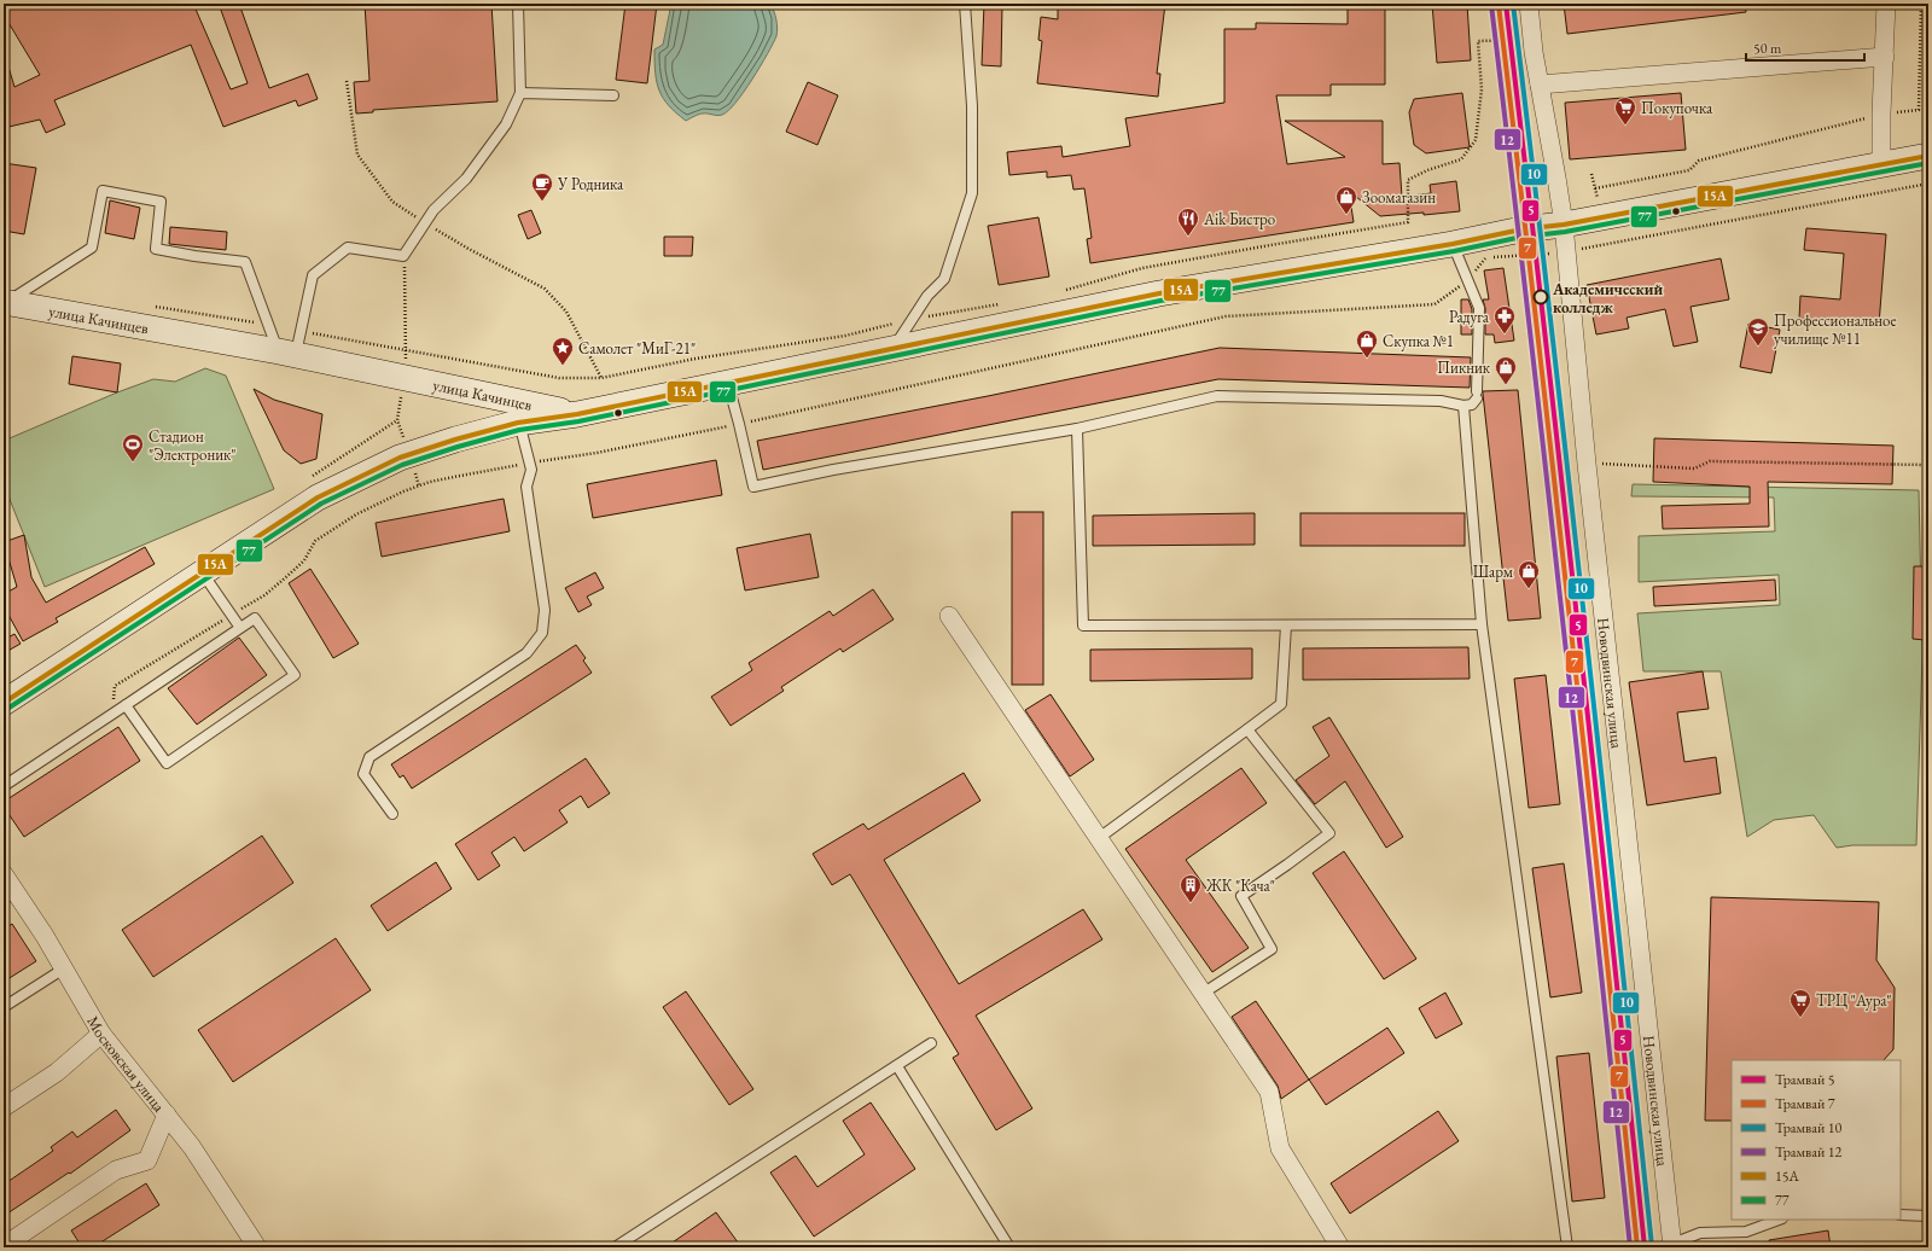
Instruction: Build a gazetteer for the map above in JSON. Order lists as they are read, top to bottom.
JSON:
{
  "streets": {
    "main road": ["улица Качинцев"],
    "street": ["Новодвинская улица", "Московская улица"]
  },
  "crossings": [
    ["улица Качинцев", "Новодвинская улица"]
  ],
  "places": {
    "supermarket": ["Покупочка", "ТРЦ \"Аура\""],
    "cafe": ["У Родника"],
    "shop": [
      "Зоомагазин",
      "Скупка №1",
      "Пикник",
      "Шарм"
    ],
    "restaurant": ["Aik Бистро"],
    "other": ["Академический колледж"],
    "pharmacy": ["Радуга"],
    "school or university": ["Профессиональное училище №11"],
    "place": ["Самолет \"МиГ-21\""],
    "sports": ["Стадион \"Электроник\""],
    "building": ["ЖК \"Кача\""]
  },
  "lines": [
    "tram line 5",
    "tram line 10",
    "tram line 7",
    "tram line 12",
    "transit line 15А",
    "transit line 77"
  ],
  "legend": [
    "Трамвай 5",
    "Трамвай 7",
    "Трамвай 10",
    "Трамвай 12",
    "15А",
    "77"
  ],
  "scale_bar": "50 m"
}
